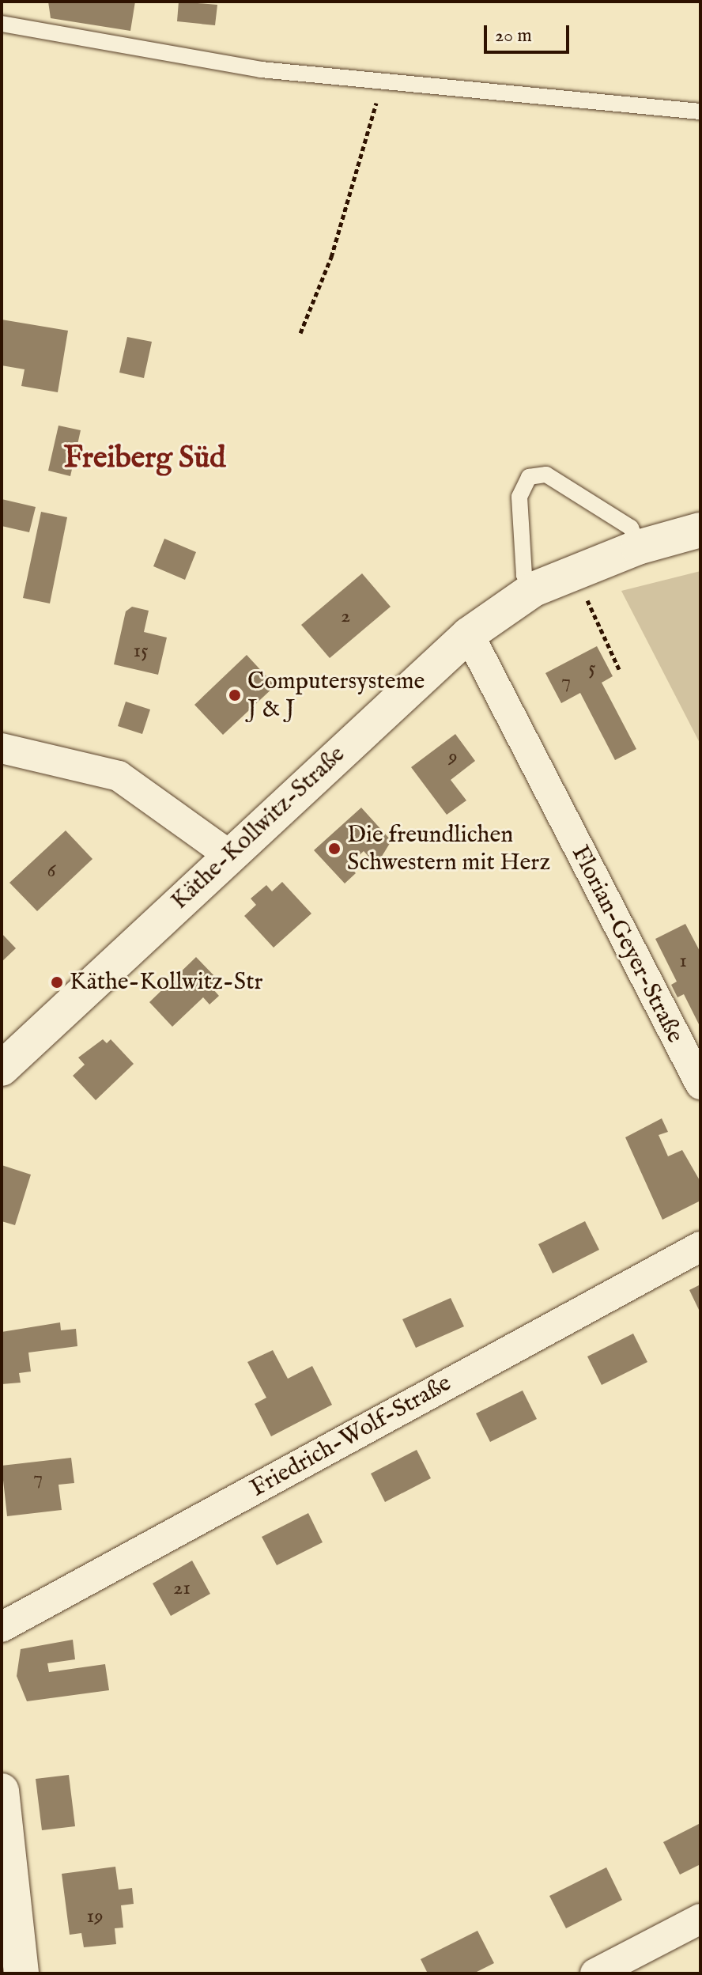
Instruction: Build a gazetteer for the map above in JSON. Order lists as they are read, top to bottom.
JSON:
{
  "streets": {
    "street": ["Käthe-Kollwitz-Straße", "Florian-Geyer-Straße", "Friedrich-Wolf-Straße"]
  },
  "crossings": [
    ["Käthe-Kollwitz-Straße", "Florian-Geyer-Straße"]
  ],
  "districts": ["Freiberg Süd"],
  "places": ["Computersysteme J & J", "Die freundlichen Schwestern mit Herz", "Käthe-Kollwitz-Str"],
  "house_numbers": [
    "2",
    "15",
    "5",
    "7",
    "9",
    "6",
    "1",
    "7",
    "21",
    "19"
  ],
  "scale_bar": "20 m"
}
